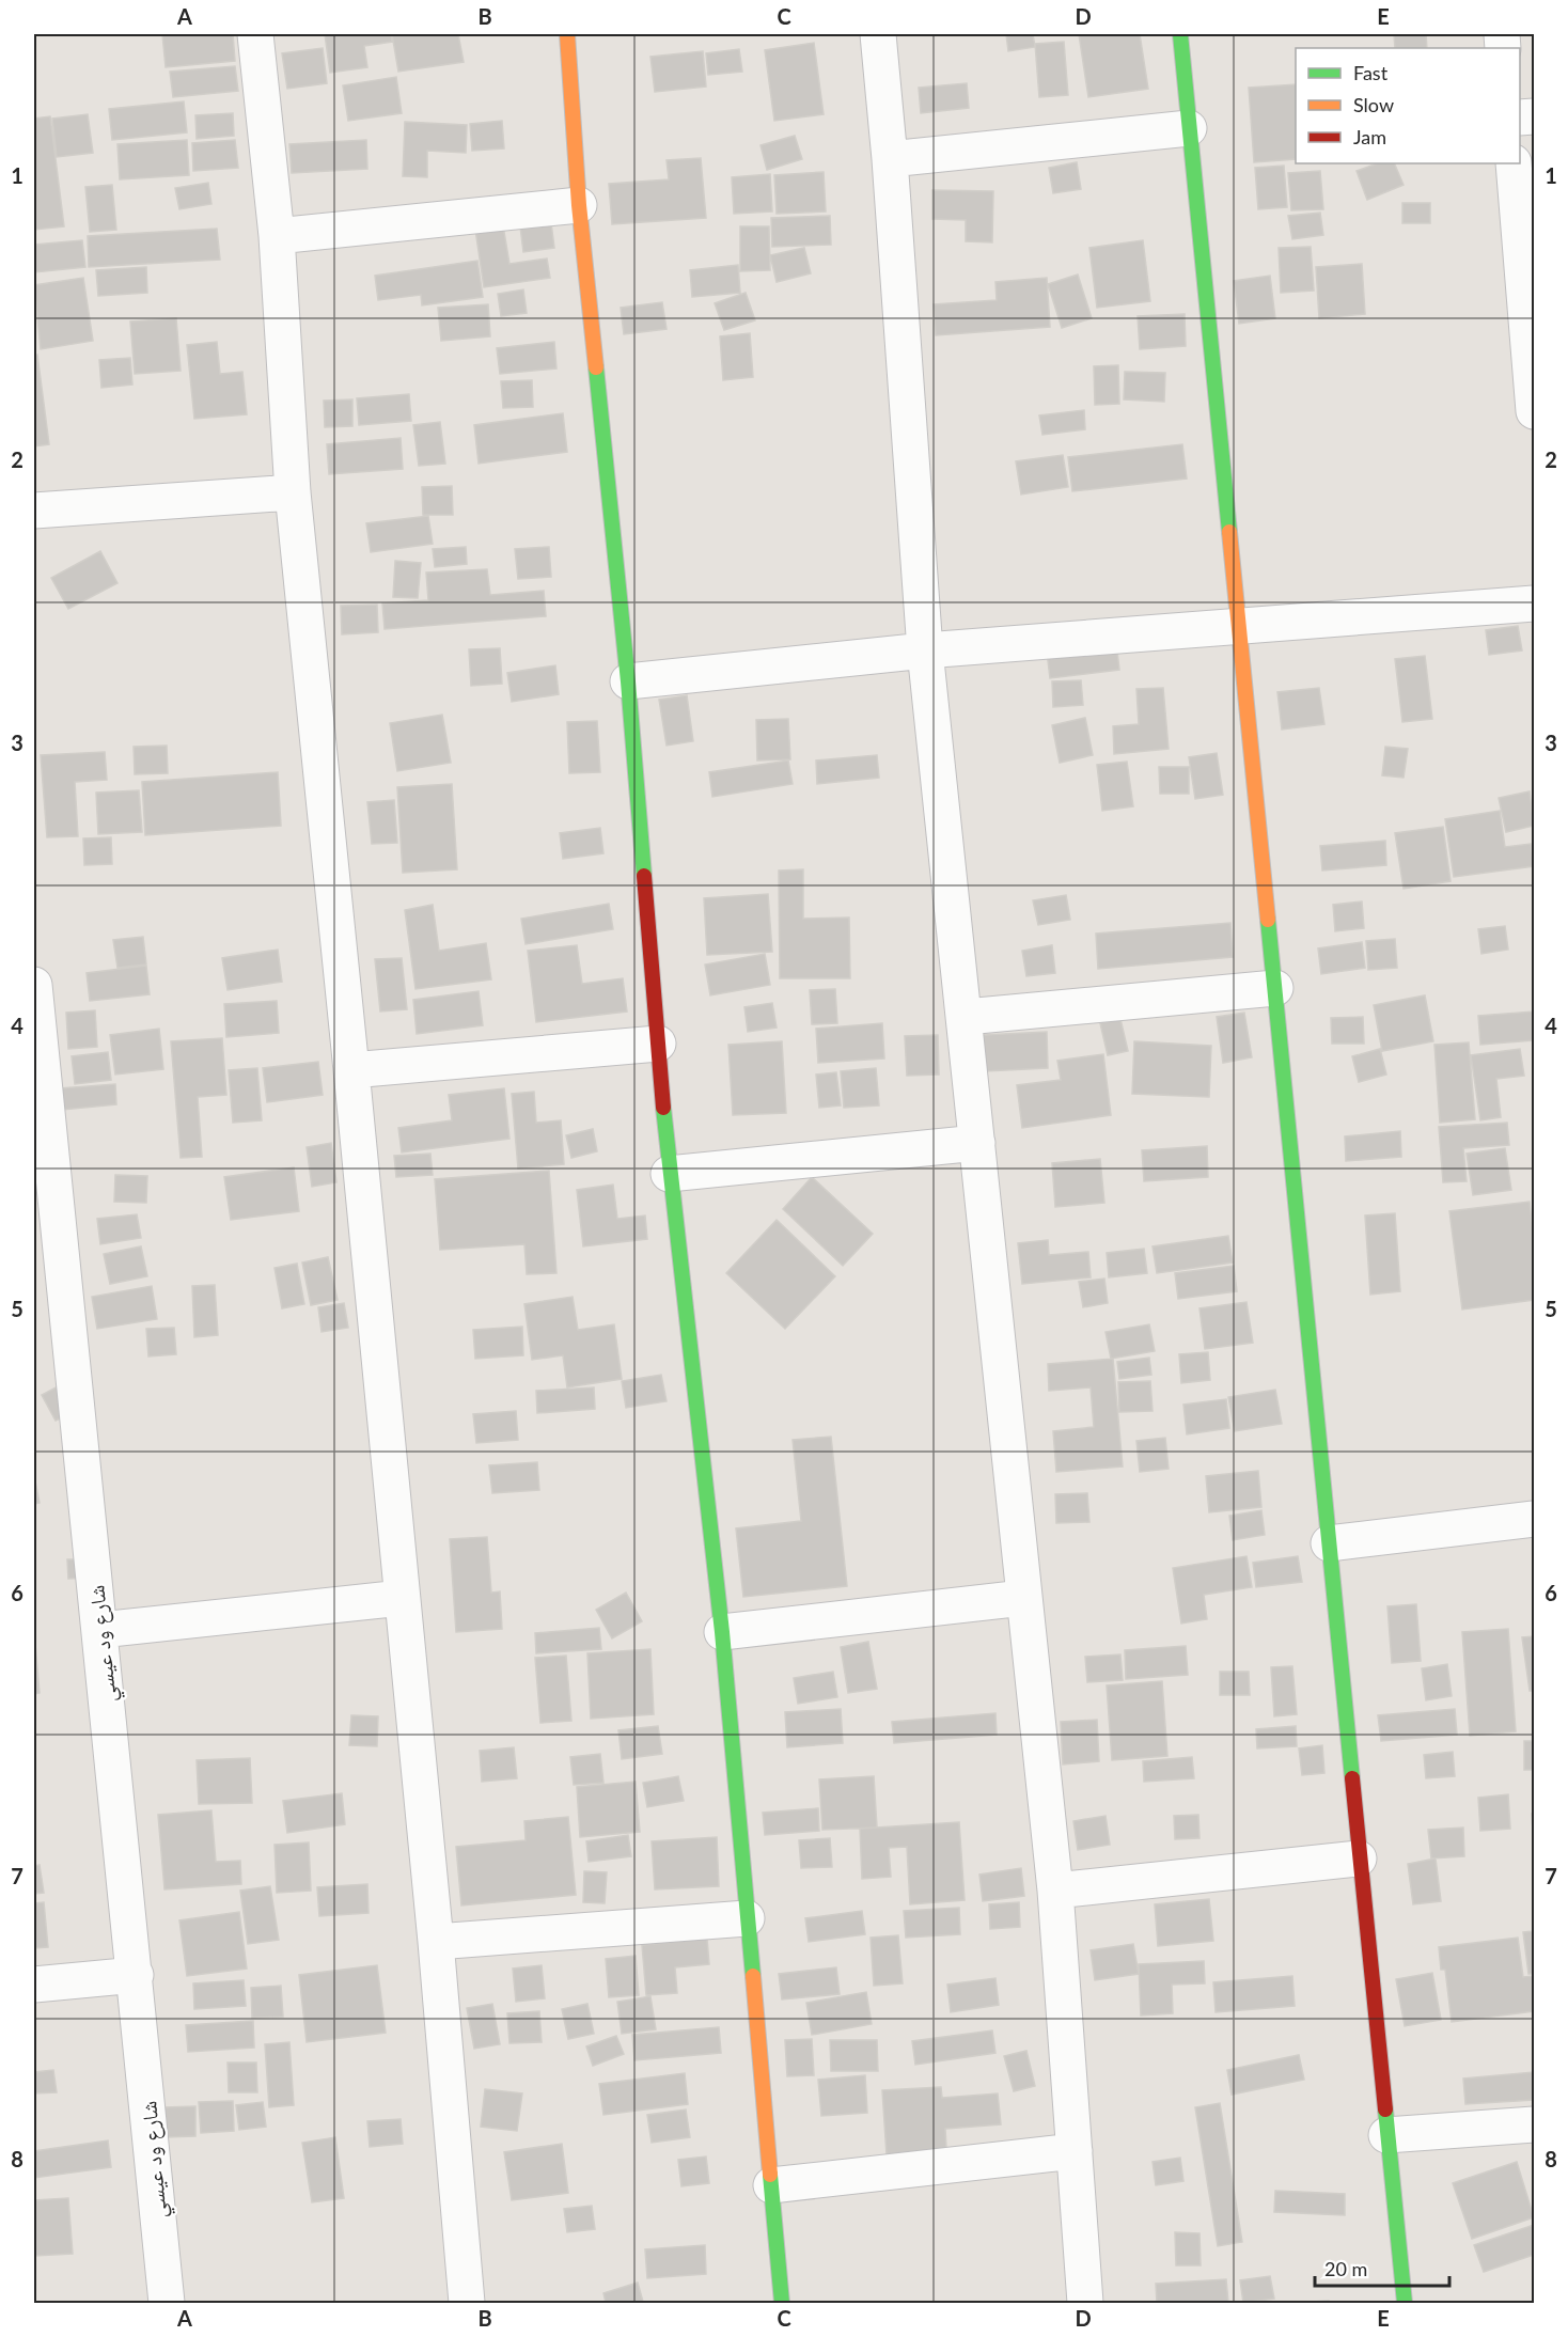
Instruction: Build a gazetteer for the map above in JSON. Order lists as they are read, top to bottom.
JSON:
{
  "streets": {
    "street": ["شارع ود عيسي"]
  },
  "legend": ["Fast", "Slow", "Jam"],
  "scale_bar": "20 m",
  "grid": {
    "columns": [
      "A",
      "B",
      "C",
      "D",
      "E"
    ],
    "rows": [
      "1",
      "2",
      "3",
      "4",
      "5",
      "6",
      "7",
      "8"
    ]
  }
}
